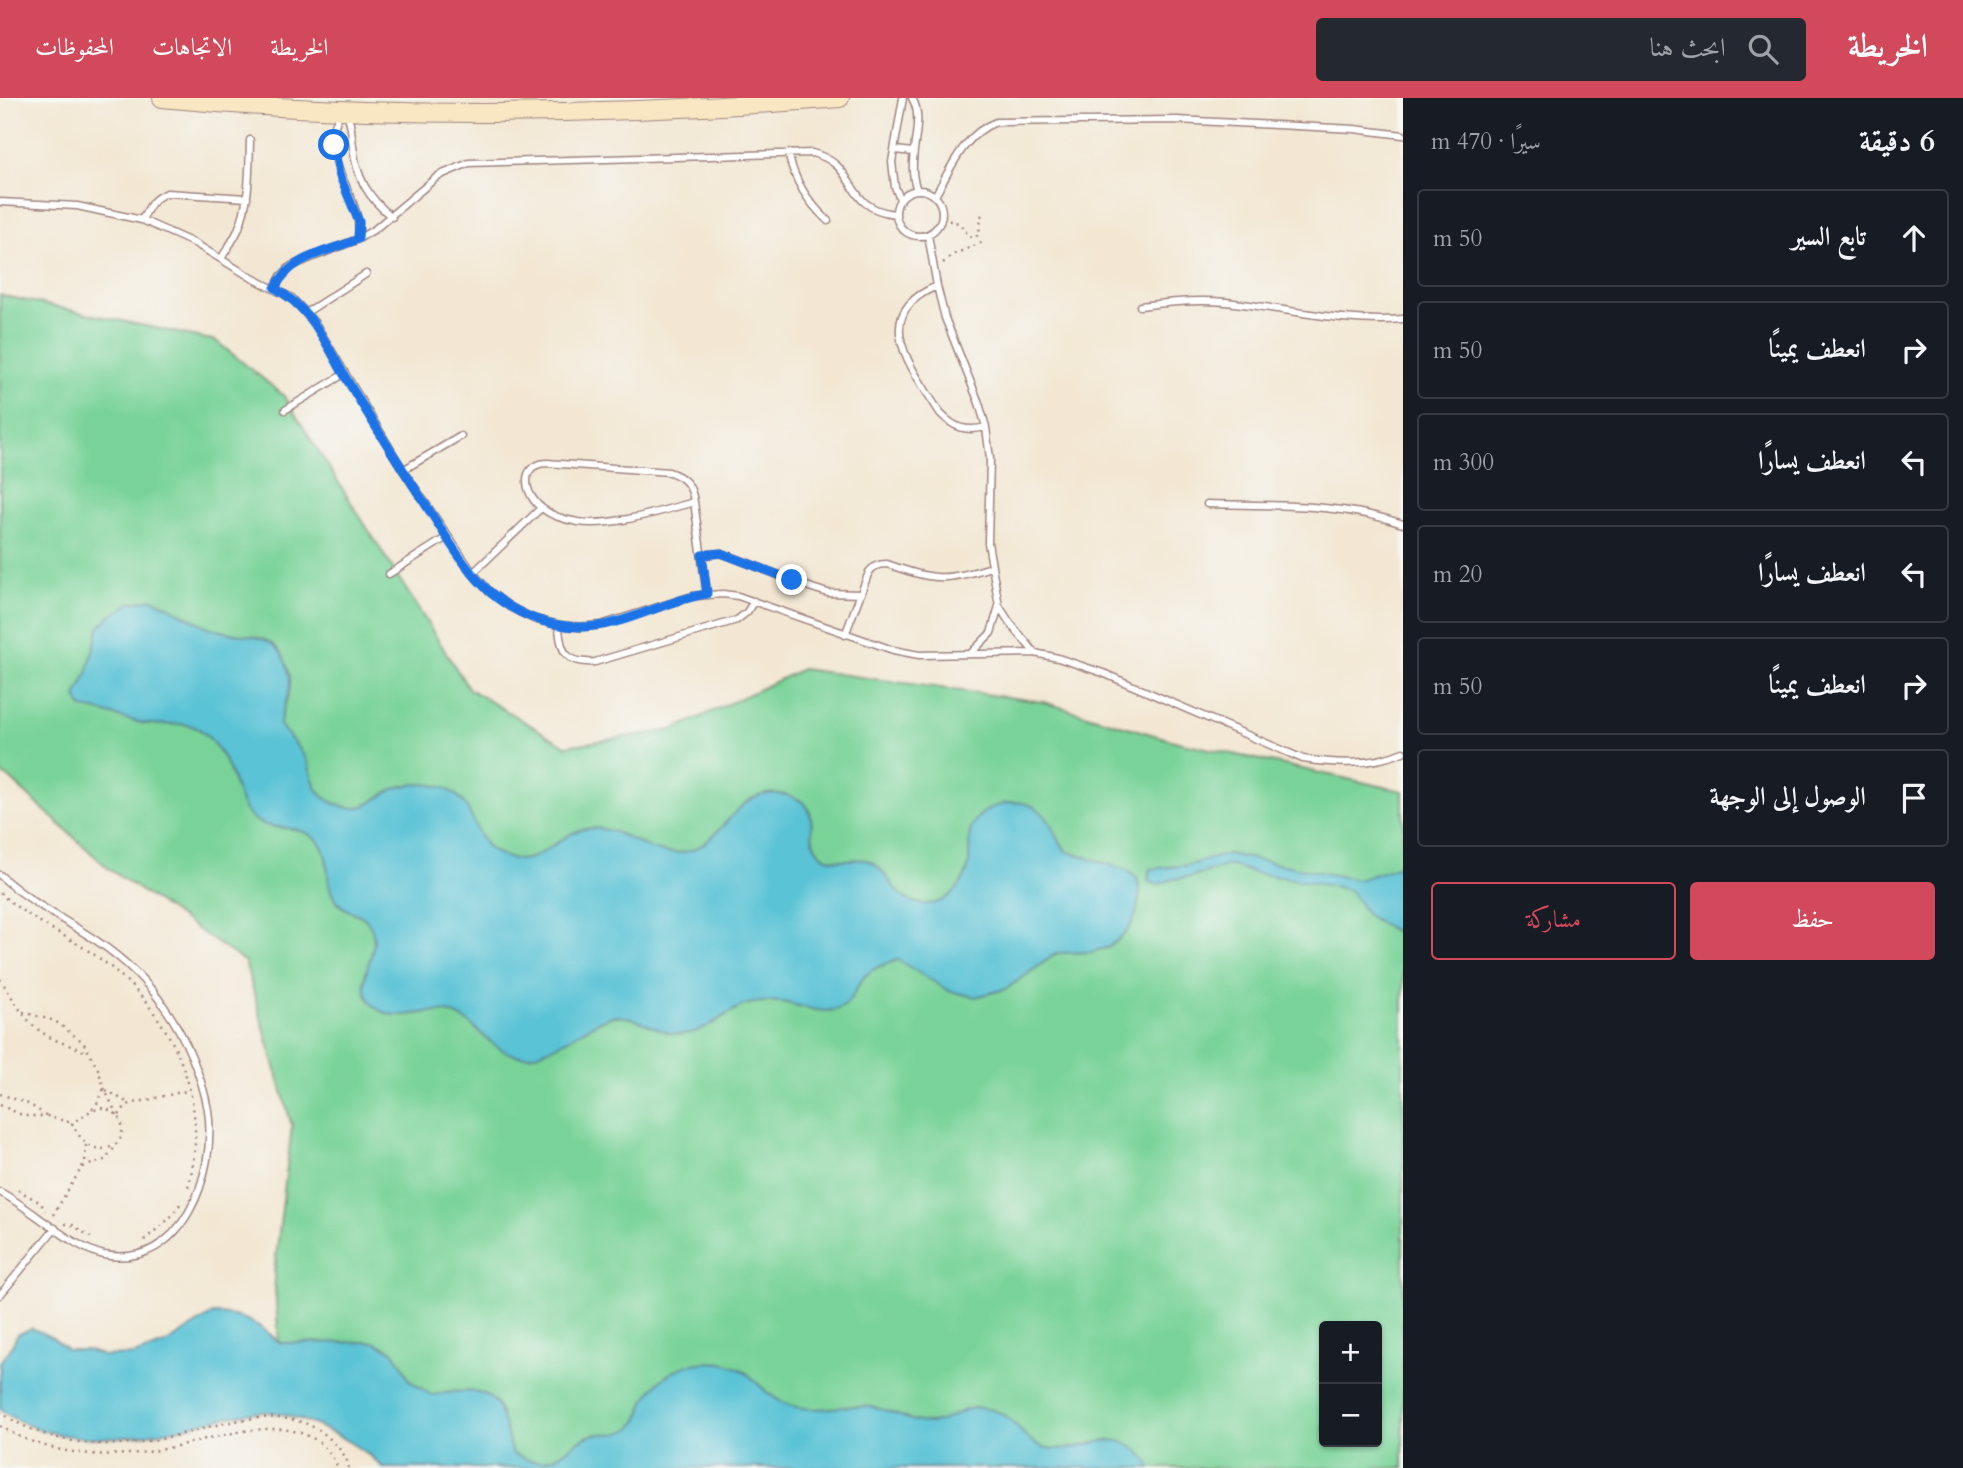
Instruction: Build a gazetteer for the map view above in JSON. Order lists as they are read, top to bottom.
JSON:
{
  "page": {
    "header": "الخريطة",
    "search": "ابحث هنا",
    "nav": ["الخريطة", "الاتجاهات", "المحفوظات"],
    "heading": ["6 دقيقة", "سيرًا · 470 m"],
    "list": [
      ["تابع السير", "50 m"],
      ["انعطف يمينًا", "50 m"],
      ["انعطف يسارًا", "300 m"],
      ["انعطف يسارًا", "20 m"],
      ["انعطف يمينًا", "50 m"],
      "الوصول إلى الوجهة"
    ],
    "buttons": ["حفظ", "مشاركة"],
    "map_buttons": ["+", "−"]
  }
}
